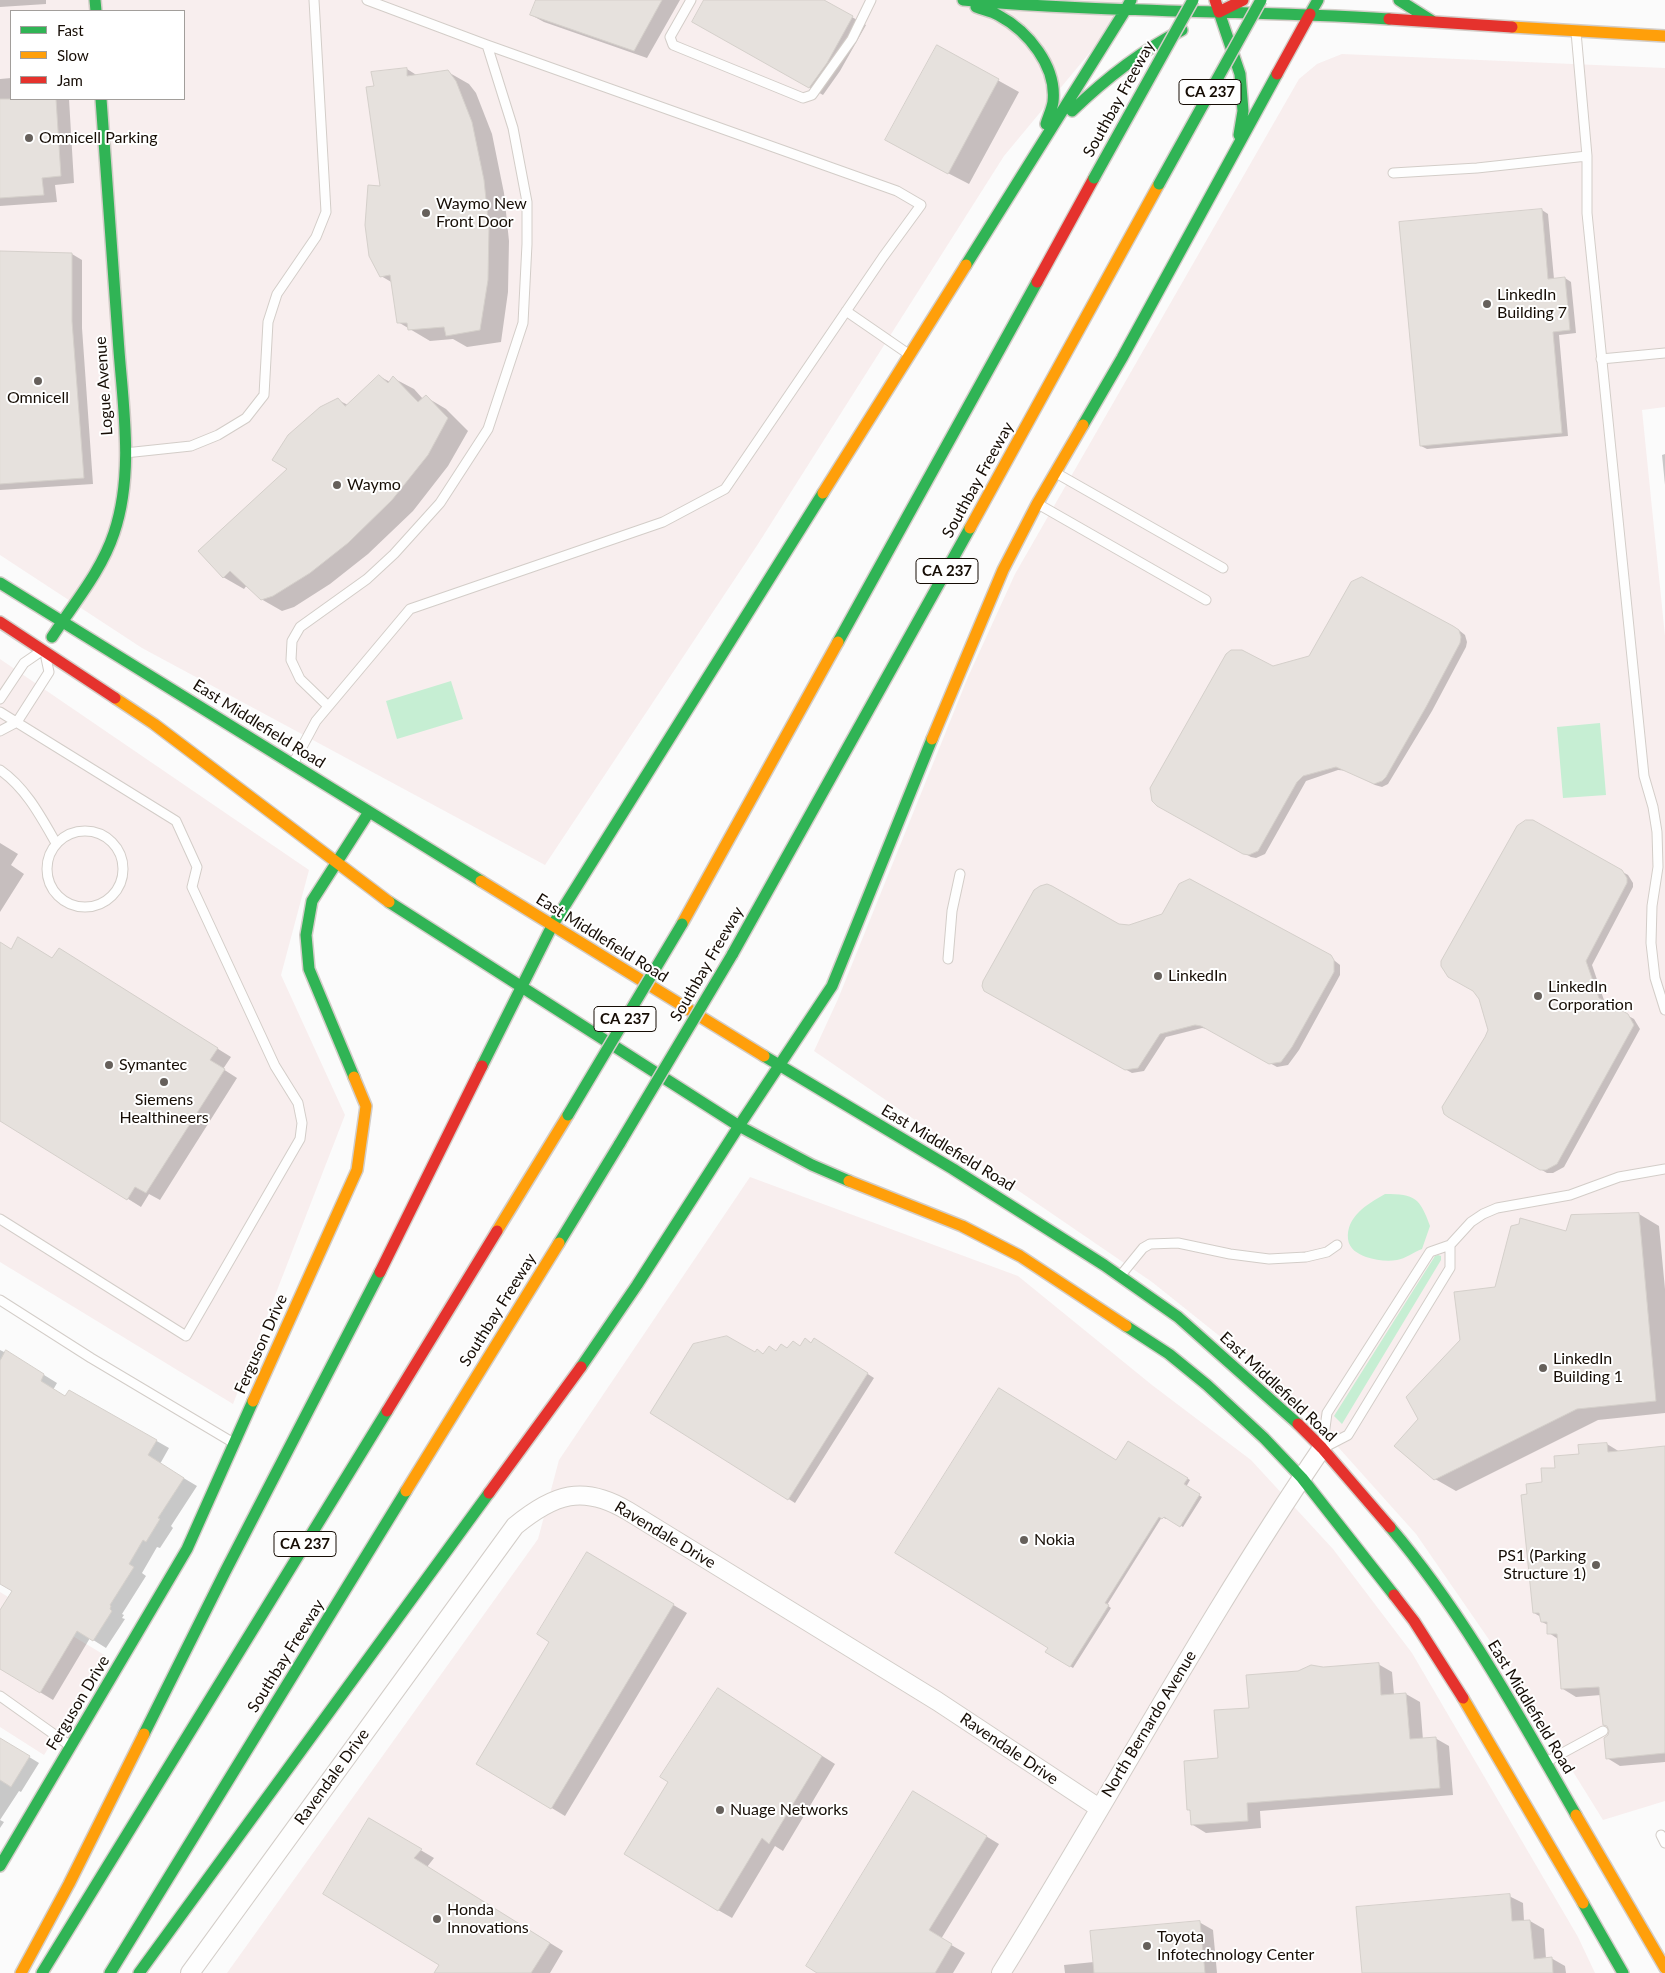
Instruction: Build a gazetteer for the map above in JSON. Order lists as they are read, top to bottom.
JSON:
{
  "streets": {
    "main road": [
      "CA 237",
      "Southbay Freeway",
      "Logue Avenue",
      "East Middlefield Road",
      "Ferguson Drive"
    ],
    "street": ["Ravendale Drive", "North Bernardo Avenue"]
  },
  "crossings": [
    ["Logue Avenue", "East Middlefield Road"],
    ["East Middlefield Road", "Ferguson Drive"],
    ["East Middlefield Road", "North Bernardo Avenue"],
    ["Ravendale Drive", "North Bernardo Avenue"]
  ],
  "places": [
    "Omnicell Parking",
    "Waymo New Front Door",
    "LinkedIn Building 7",
    "Omnicell",
    "Waymo",
    "LinkedIn",
    "LinkedIn Corporation",
    "Symantec",
    "Siemens Healthineers",
    "LinkedIn Building 1",
    "Nokia",
    "PS1 (Parking Structure 1)",
    "Nuage Networks",
    "Honda Innovations",
    "Toyota Infotechnology Center"
  ],
  "legend": ["Fast", "Slow", "Jam"]
}
